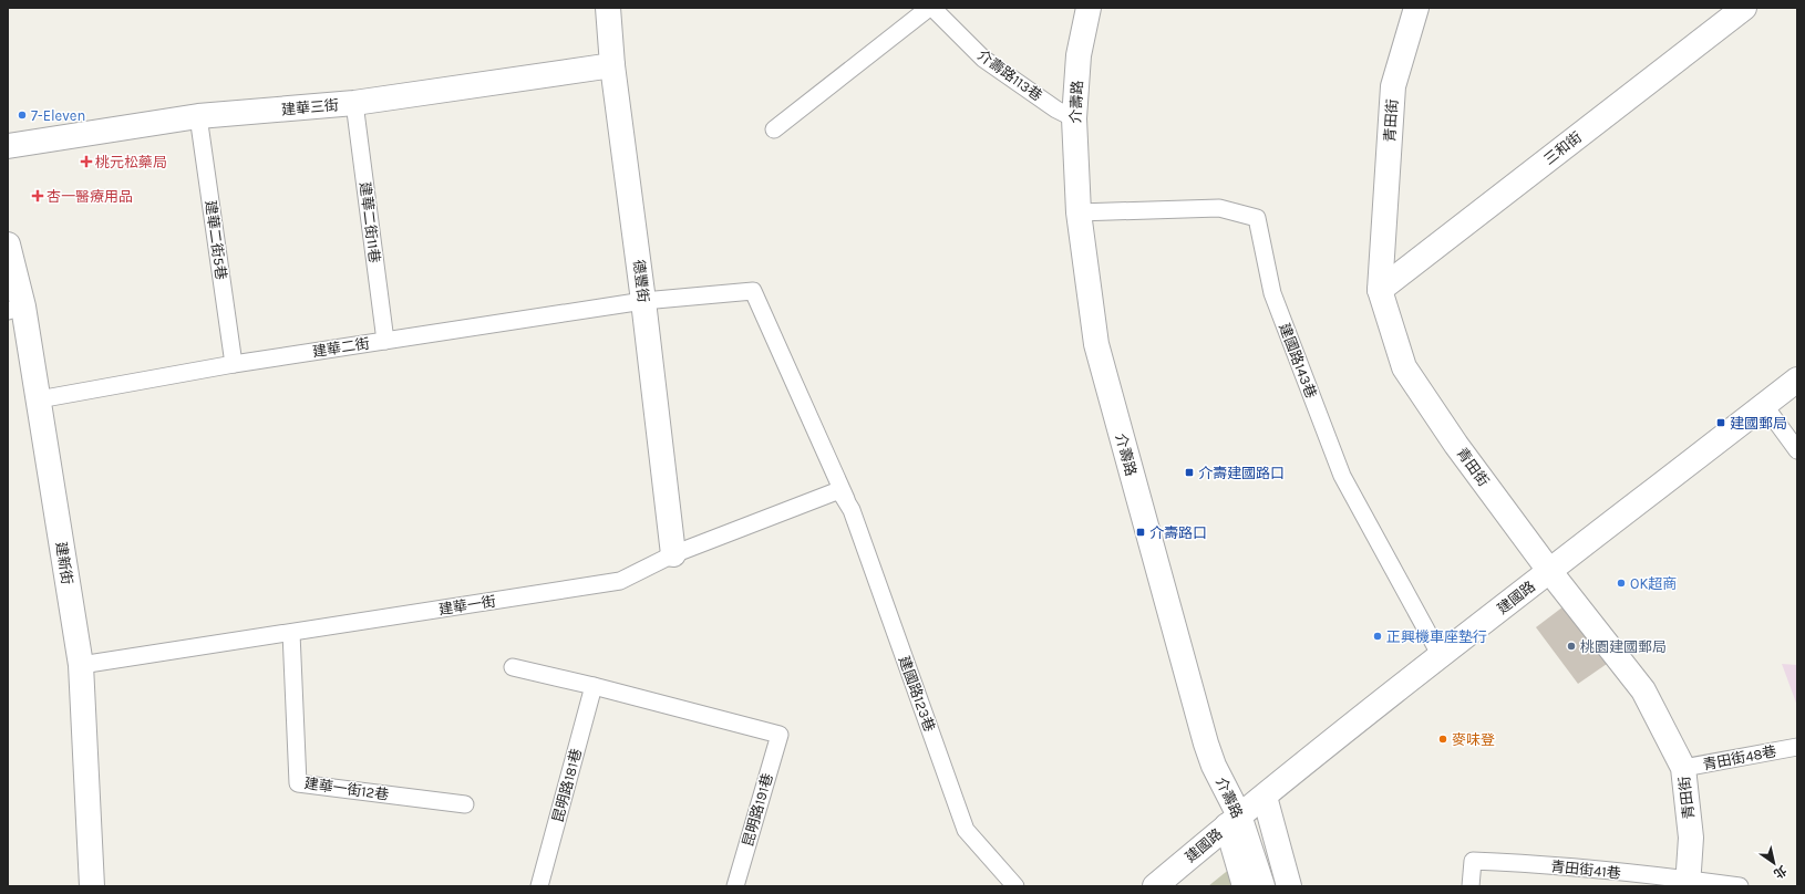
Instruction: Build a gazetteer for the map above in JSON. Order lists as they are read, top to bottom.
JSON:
{
  "streets": {
    "street": [
      "介壽路",
      "建華三街",
      "青田街",
      "三和街",
      "德豐街",
      "建新街",
      "建國路"
    ],
    "lane": [
      "介壽路113巷",
      "建華二街11巷",
      "建華二街5巷",
      "建華二街",
      "建國路143巷",
      "建華一街",
      "建國路123巷",
      "青田街48巷",
      "昆明路181巷",
      "建華一街12巷",
      "昆明路191巷",
      "青田街41巷"
    ]
  },
  "crossings": [
    ["介壽路113巷", "介壽路"],
    ["介壽路", "建國路143巷"],
    ["介壽路", "建國路"],
    ["建華三街", "建華二街11巷"],
    ["建華三街", "建華二街5巷"],
    ["建華三街", "德豐街"],
    ["青田街", "三和街"],
    ["青田街", "建國路"],
    ["青田街", "青田街48巷"],
    ["青田街", "青田街41巷"],
    ["建華二街11巷", "建華二街"],
    ["建華二街5巷", "建華二街"],
    ["德豐街", "建華二街"],
    ["德豐街", "建華一街"],
    ["建華二街", "建新街"],
    ["建華二街", "建國路123巷"],
    ["建國路143巷", "建國路"],
    ["建新街", "建華一街"],
    ["建華一街", "建國路123巷"],
    ["建華一街", "建華一街12巷"],
    ["昆明路181巷", "昆明路191巷"]
  ],
  "places": {
    "other": [
      "7-Eleven",
      "OK超商",
      "正興機車座墊行",
      "桃園建國郵局",
      "麥味登"
    ],
    "health": ["桃元松藥局", "杏一醫療用品"],
    "transit": ["建國郵局", "介壽建國路口", "介壽路口"]
  },
  "north": "bottom right"
}
